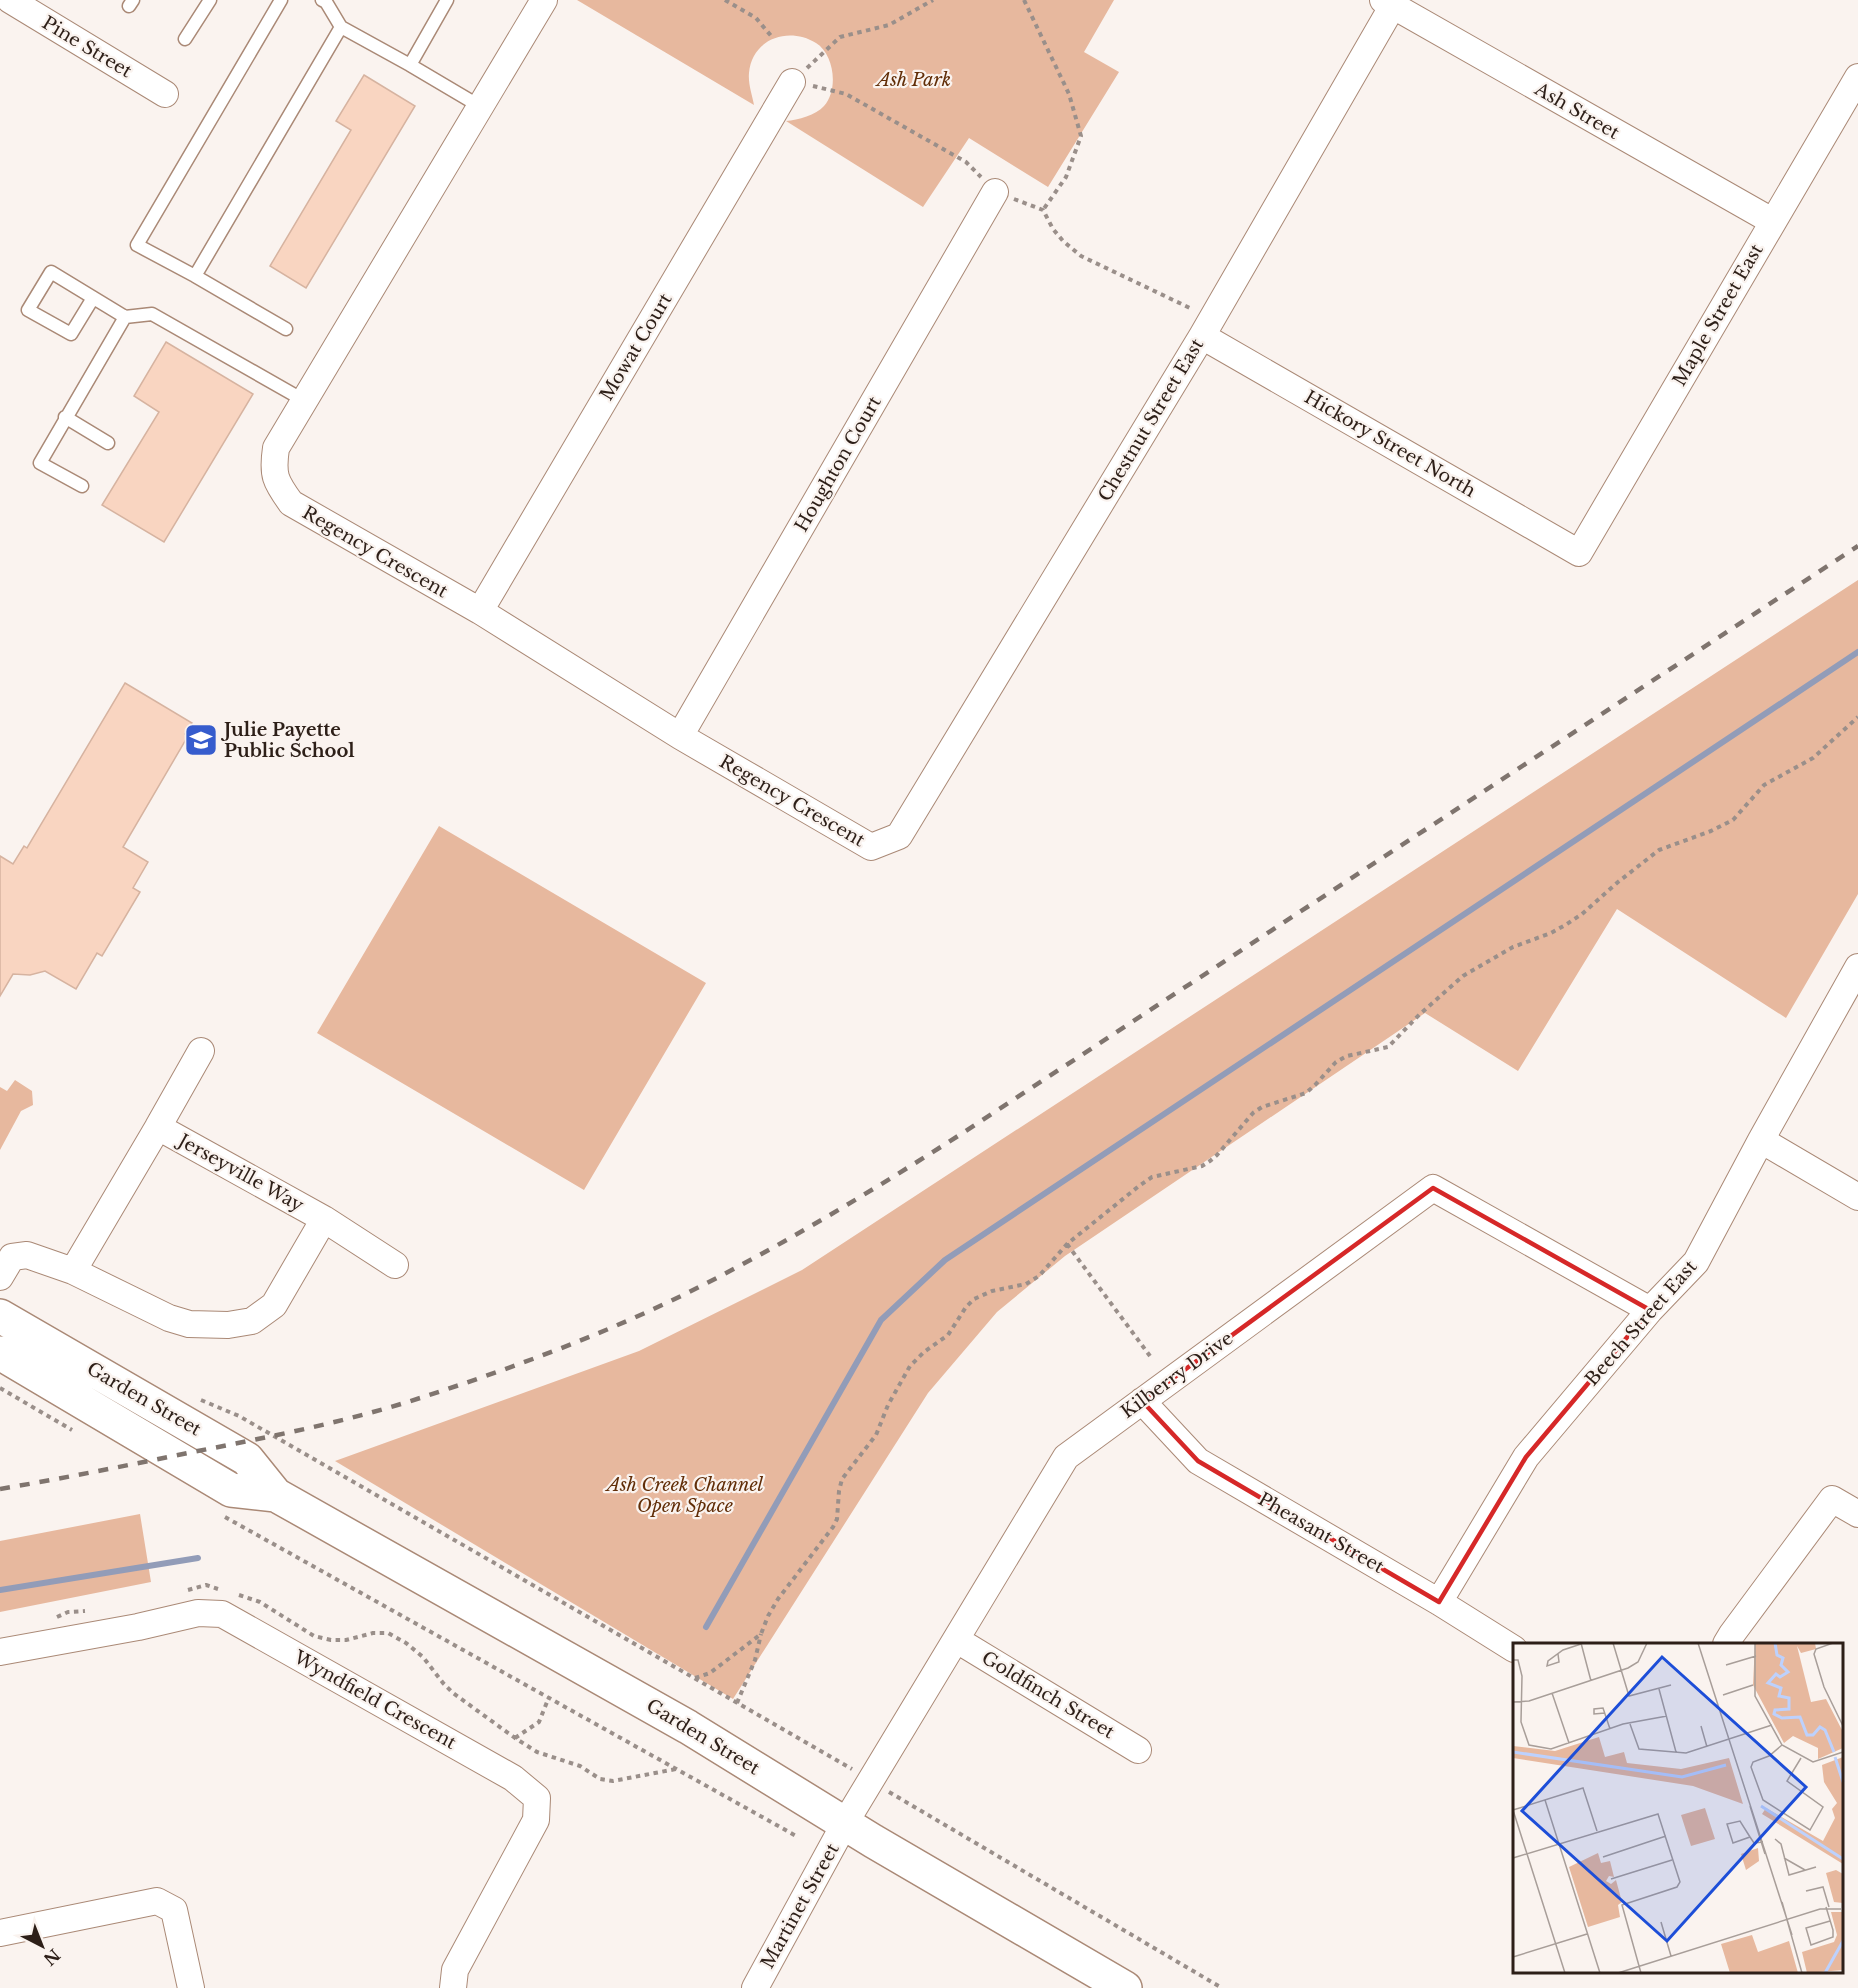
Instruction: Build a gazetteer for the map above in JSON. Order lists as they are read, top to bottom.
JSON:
{
  "streets": {
    "street": [
      "Pine Street",
      "Ash Street",
      "Maple Street East",
      "Mowat Court",
      "Chestnut Street East",
      "Hickory Street North",
      "Houghton Court",
      "Regency Crescent",
      "Jerseyville Way",
      "Beech Street East",
      "Kilberry Drive",
      "Garden Street",
      "Pheasant Street",
      "Goldfinch Street",
      "Wyndfield Crescent",
      "Martinet Street"
    ]
  },
  "crossings": [
    ["Ash Street", "Maple Street East"],
    ["Ash Street", "Chestnut Street East"],
    ["Maple Street East", "Hickory Street North"],
    ["Mowat Court", "Regency Crescent"],
    ["Chestnut Street East", "Hickory Street North"],
    ["Chestnut Street East", "Regency Crescent"],
    ["Houghton Court", "Regency Crescent"],
    ["Beech Street East", "Kilberry Drive"],
    ["Beech Street East", "Pheasant Street"],
    ["Kilberry Drive", "Garden Street"],
    ["Kilberry Drive", "Pheasant Street"],
    ["Kilberry Drive", "Goldfinch Street"],
    ["Kilberry Drive", "Martinet Street"],
    ["Garden Street", "Martinet Street"]
  ],
  "parks": ["Ash Park", "Ash Creek Channel Open Space"],
  "places": {
    "school or university": ["Julie Payette Public School"]
  },
  "north": "bottom right"
}
